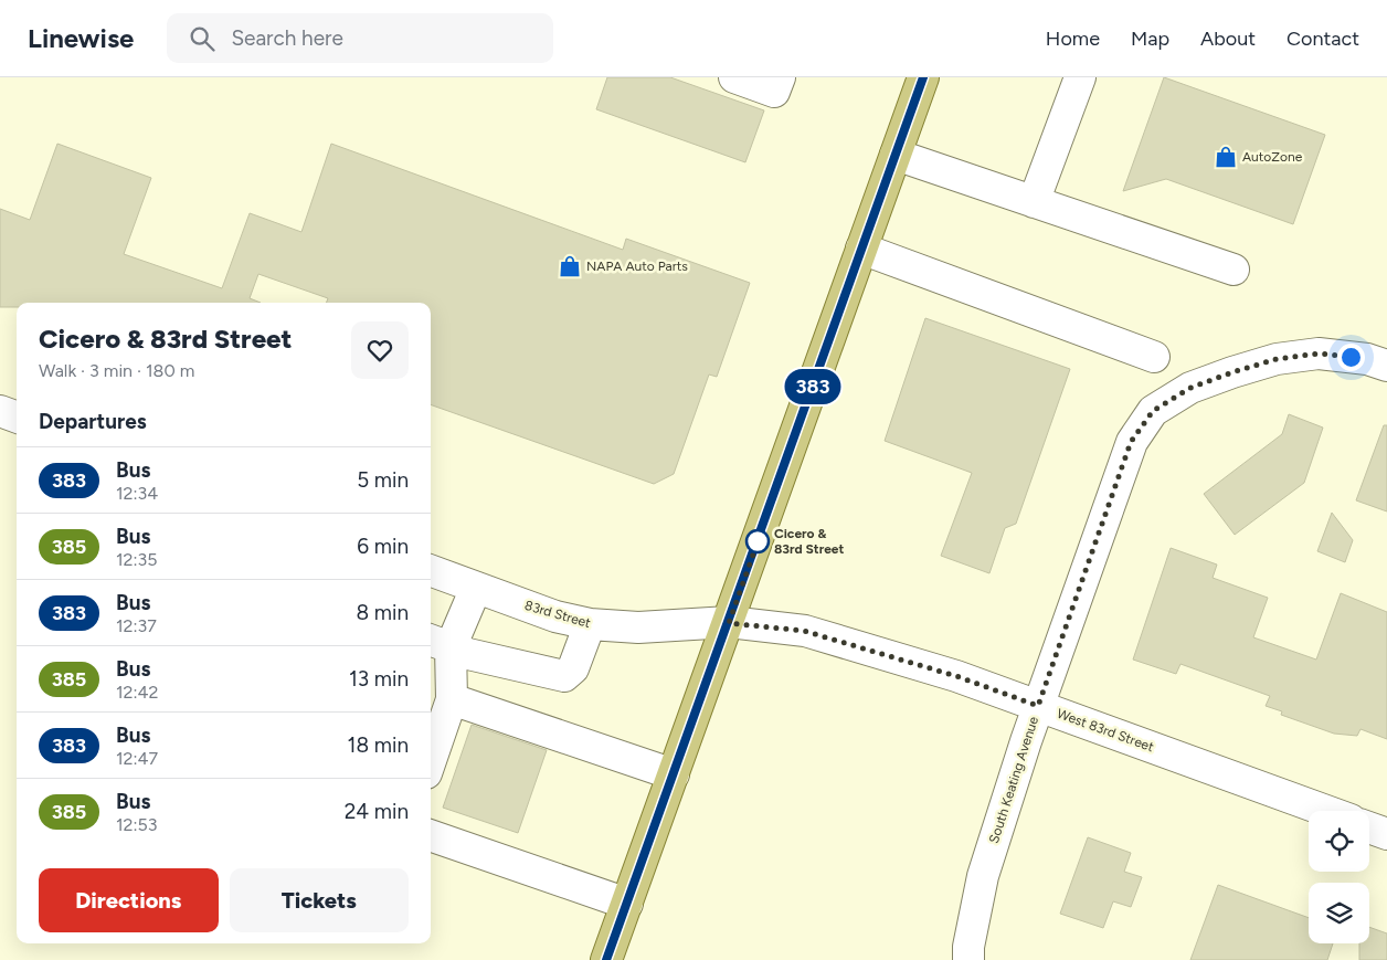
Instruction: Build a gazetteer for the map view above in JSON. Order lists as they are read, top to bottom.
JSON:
{
  "streets": {
    "street": ["83rd Street", "West 83rd Street", "South Keating Avenue"]
  },
  "crossings": [
    ["83rd Street", "West 83rd Street"],
    ["West 83rd Street", "South Keating Avenue"]
  ],
  "places": {
    "shop": ["AutoZone", "NAPA Auto Parts"],
    "other": ["Cicero & 83rd Street"]
  },
  "lines": ["bus line 383"],
  "page": {
    "header": "Linewise",
    "search": "Search here",
    "nav": [
      "Home",
      "Map",
      "About",
      "Contact"
    ],
    "on_map": "383",
    "heading": [
      ["Cicero & 83rd Street", "Walk · 3 min · 180 m"],
      "Departures"
    ],
    "list": [
      {
        "mark": "383",
        "name": "Bus",
        "note": "12:34",
        "value": "5 min"
      },
      {
        "mark": "385",
        "name": "Bus",
        "note": "12:35",
        "value": "6 min"
      },
      {
        "mark": "383",
        "name": "Bus",
        "note": "12:37",
        "value": "8 min"
      },
      {
        "mark": "385",
        "name": "Bus",
        "note": "12:42",
        "value": "13 min"
      },
      {
        "mark": "383",
        "name": "Bus",
        "note": "12:47",
        "value": "18 min"
      },
      {
        "mark": "385",
        "name": "Bus",
        "note": "12:53",
        "value": "24 min"
      }
    ],
    "buttons": ["Directions", "Tickets"]
  }
}
